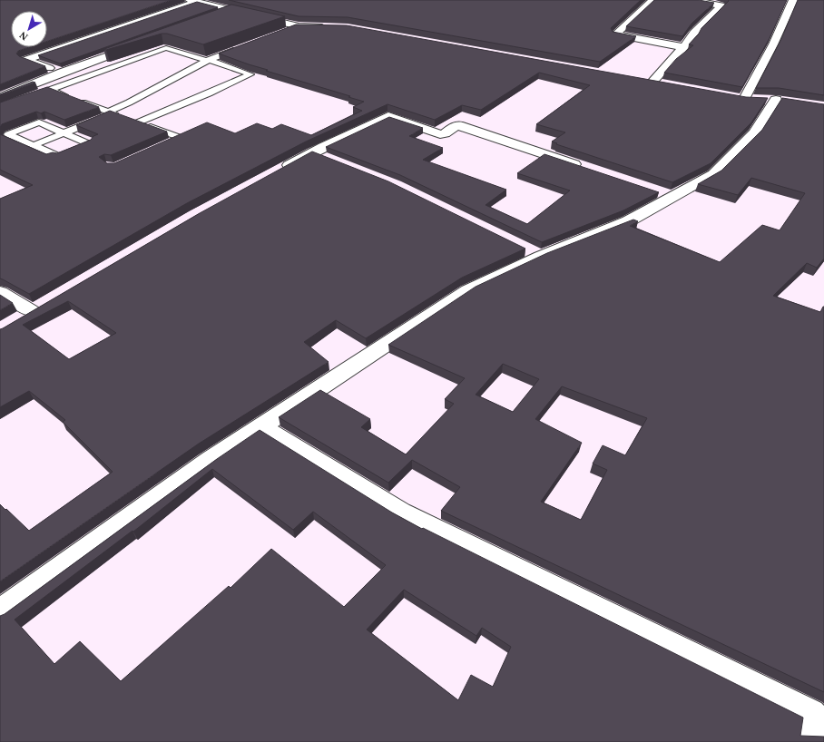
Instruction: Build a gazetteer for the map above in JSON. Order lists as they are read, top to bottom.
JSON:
{
  "north": "bottom left"
}
